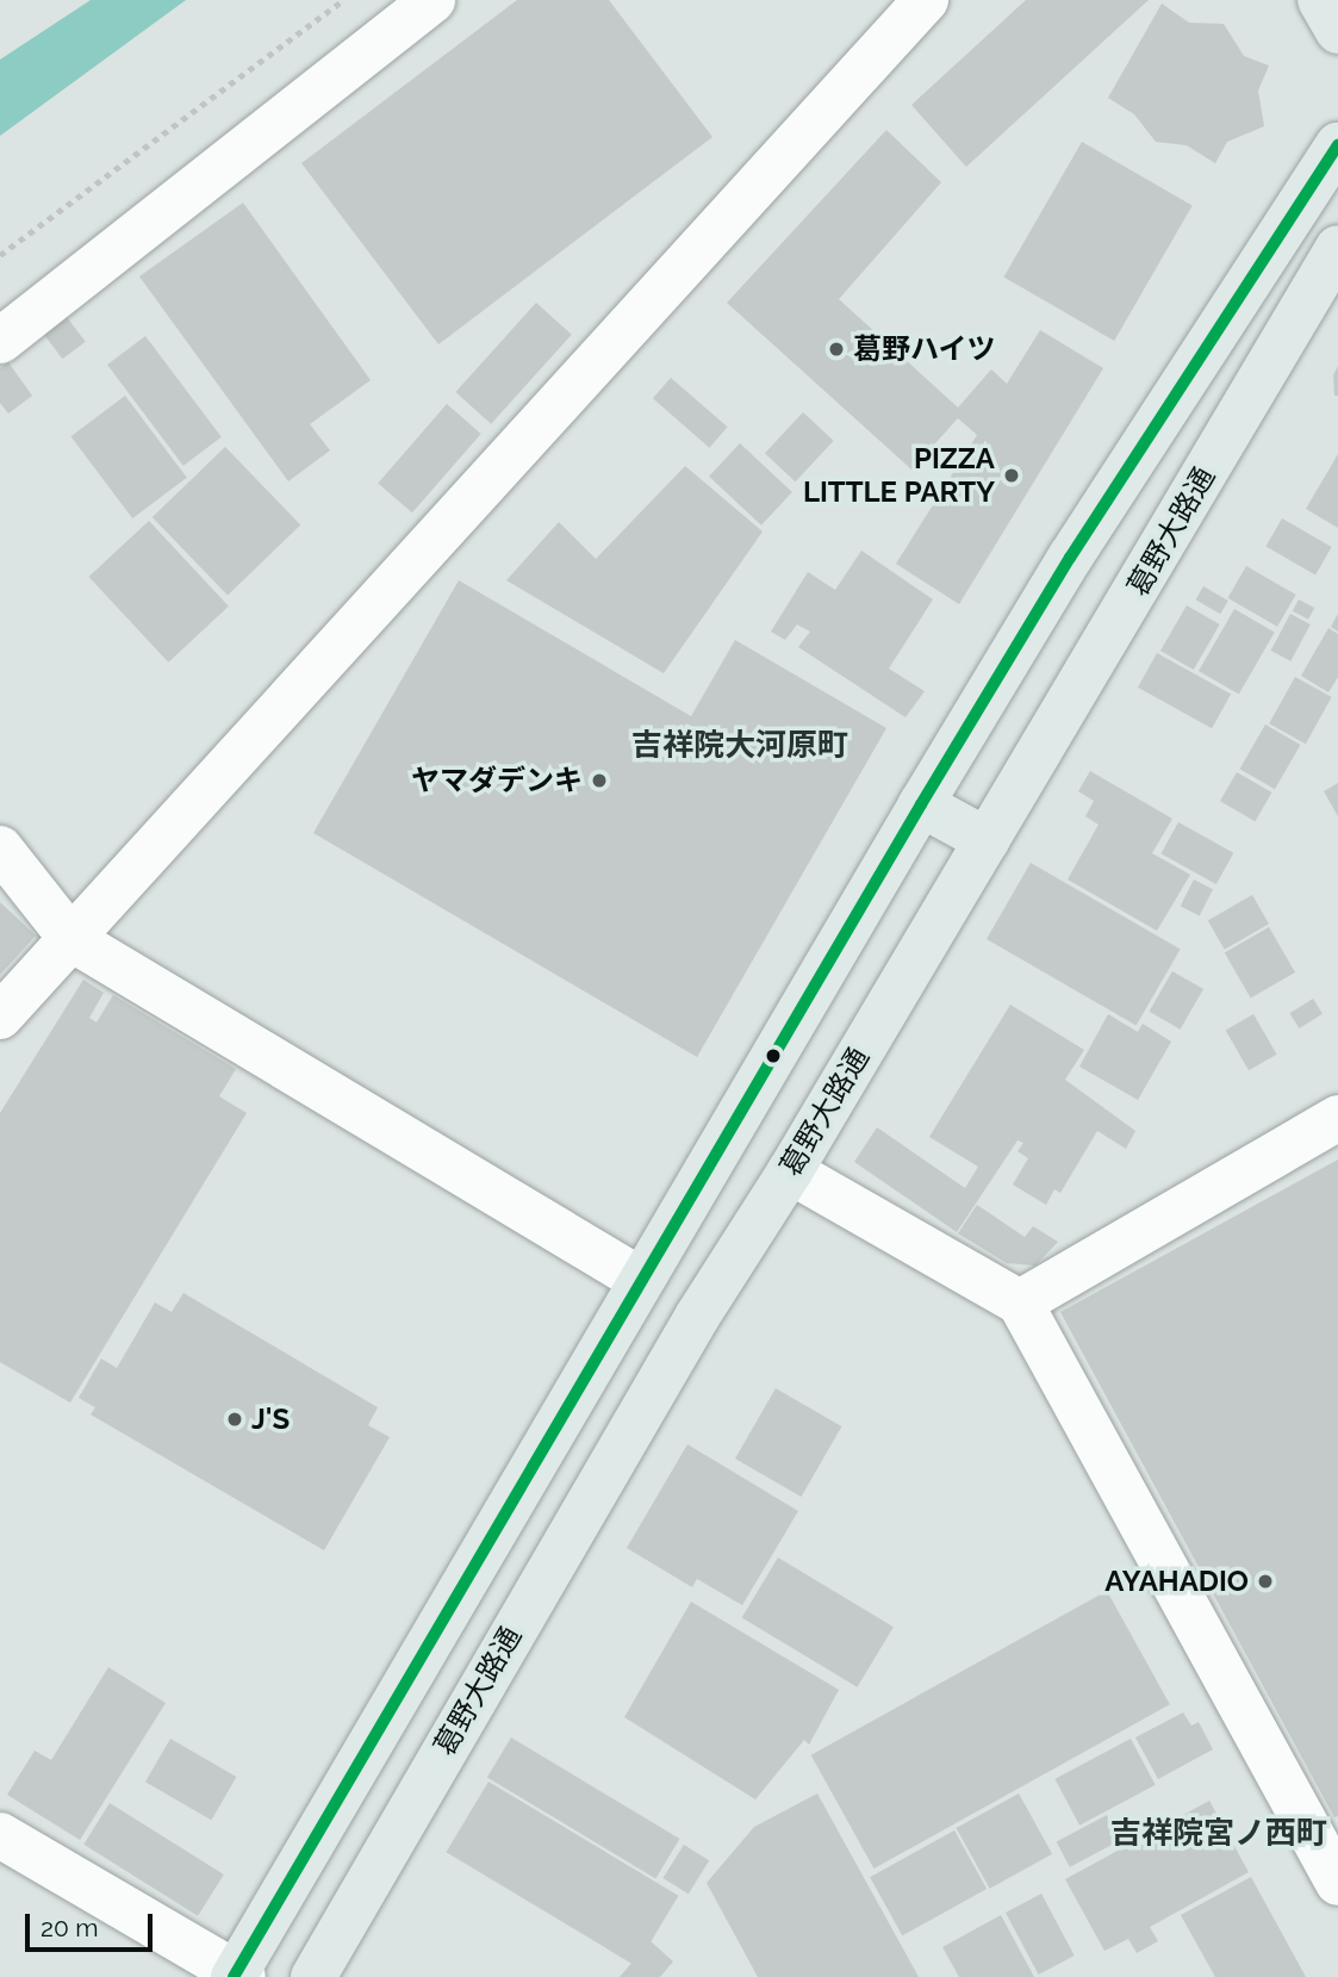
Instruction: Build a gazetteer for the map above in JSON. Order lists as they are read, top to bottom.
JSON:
{
  "streets": {
    "main road": ["葛野大路通"]
  },
  "districts": ["吉祥院大河原町", "吉祥院宮ノ西町"],
  "places": [
    "葛野ハイツ",
    "PIZZA LITTLE PARTY",
    "ヤマダデンキ",
    "J'S",
    "AYAHADIO"
  ],
  "scale_bar": "20 m"
}
